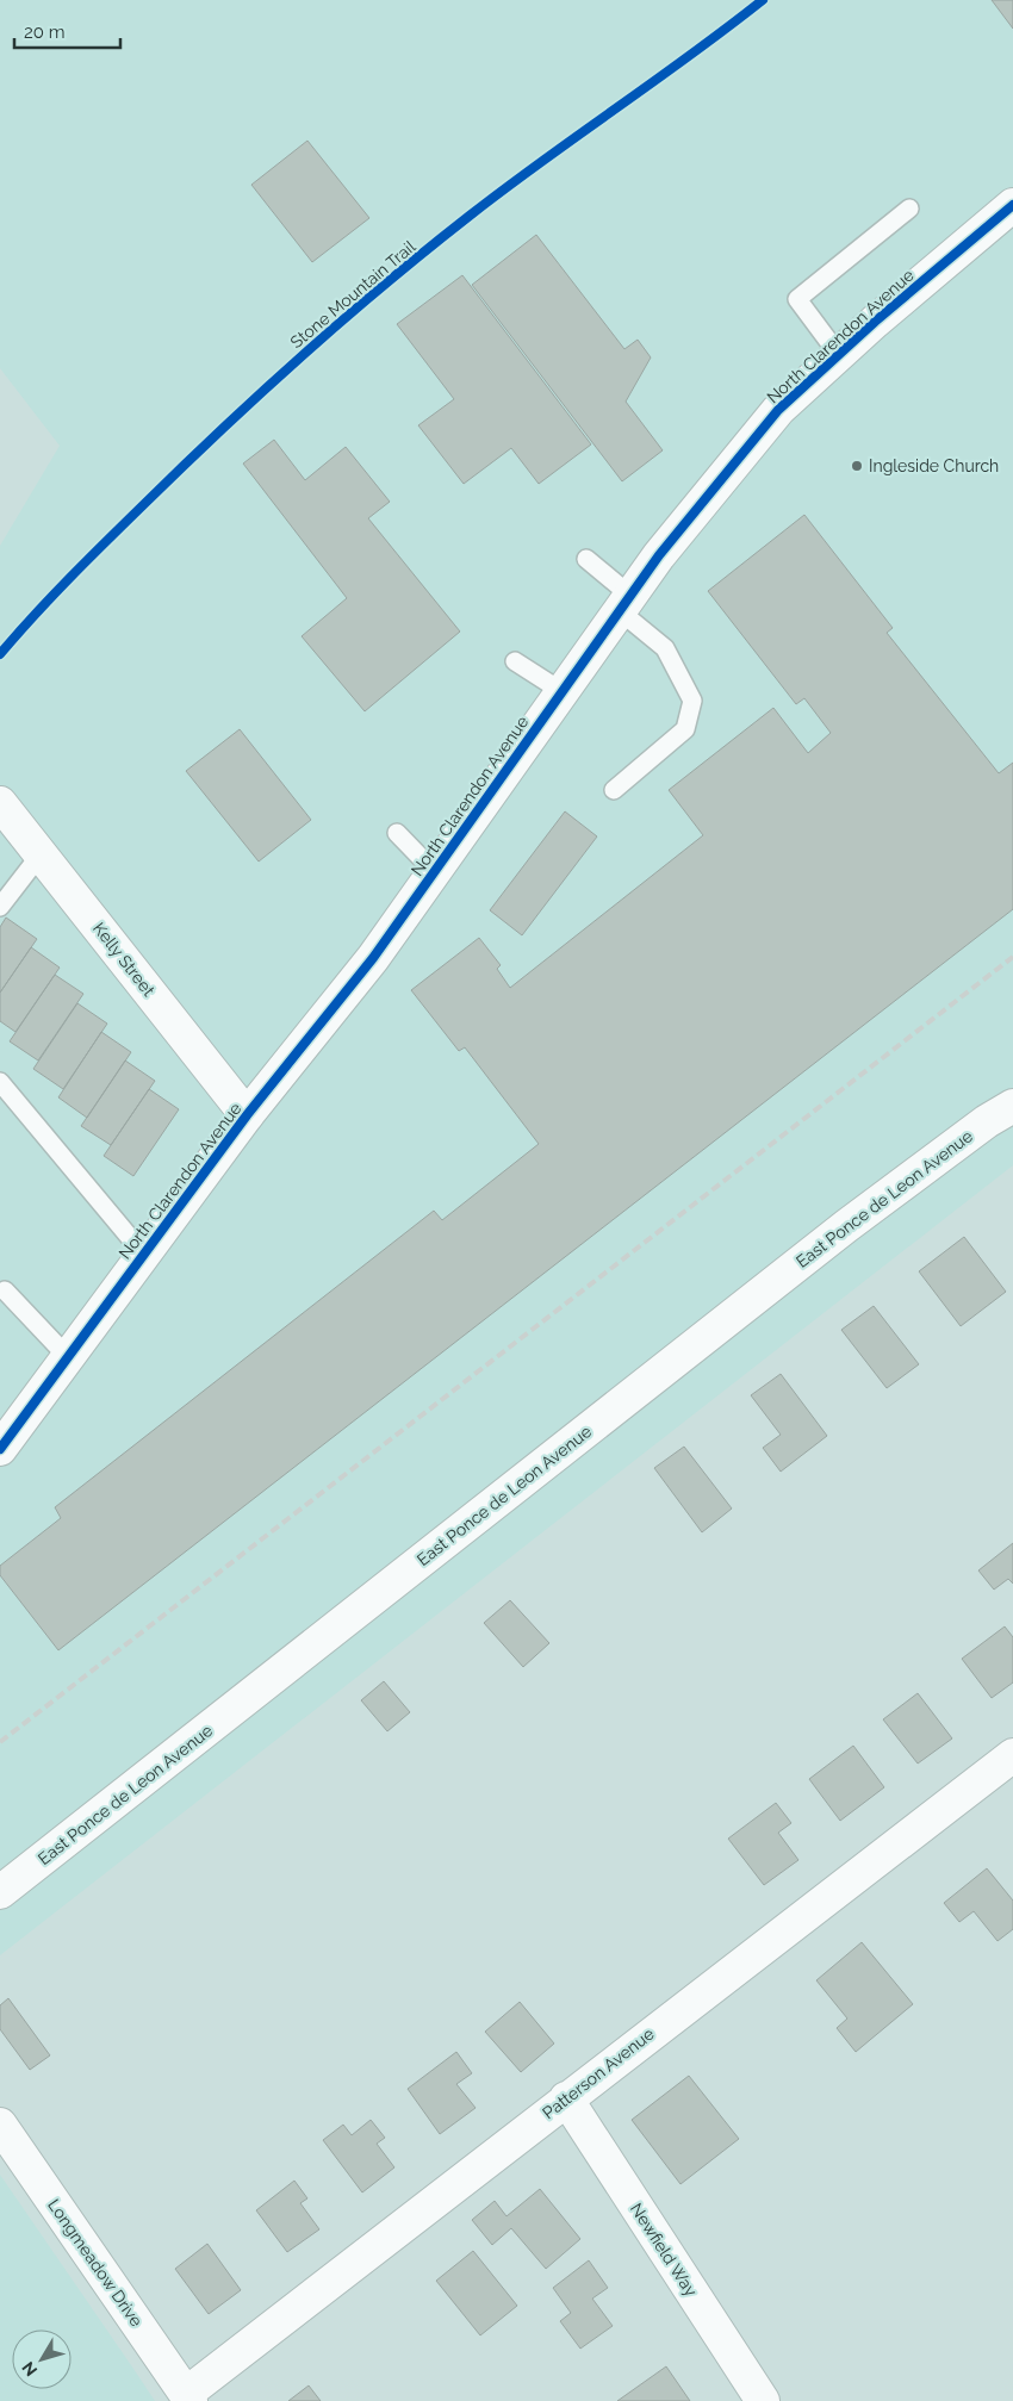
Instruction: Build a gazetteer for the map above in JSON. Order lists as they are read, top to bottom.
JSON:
{
  "streets": {
    "street": [
      "North Clarendon Avenue",
      "Kelly Street",
      "East Ponce de Leon Avenue",
      "Patterson Avenue",
      "Newfield Way",
      "Longmeadow Drive"
    ],
    "cycle path": ["Stone Mountain Trail"]
  },
  "crossings": [
    ["North Clarendon Avenue", "Kelly Street"],
    ["Patterson Avenue", "Newfield Way"],
    ["Patterson Avenue", "Longmeadow Drive"]
  ],
  "places": ["Ingleside Church"],
  "scale_bar": "20 m",
  "north": "bottom left"
}
